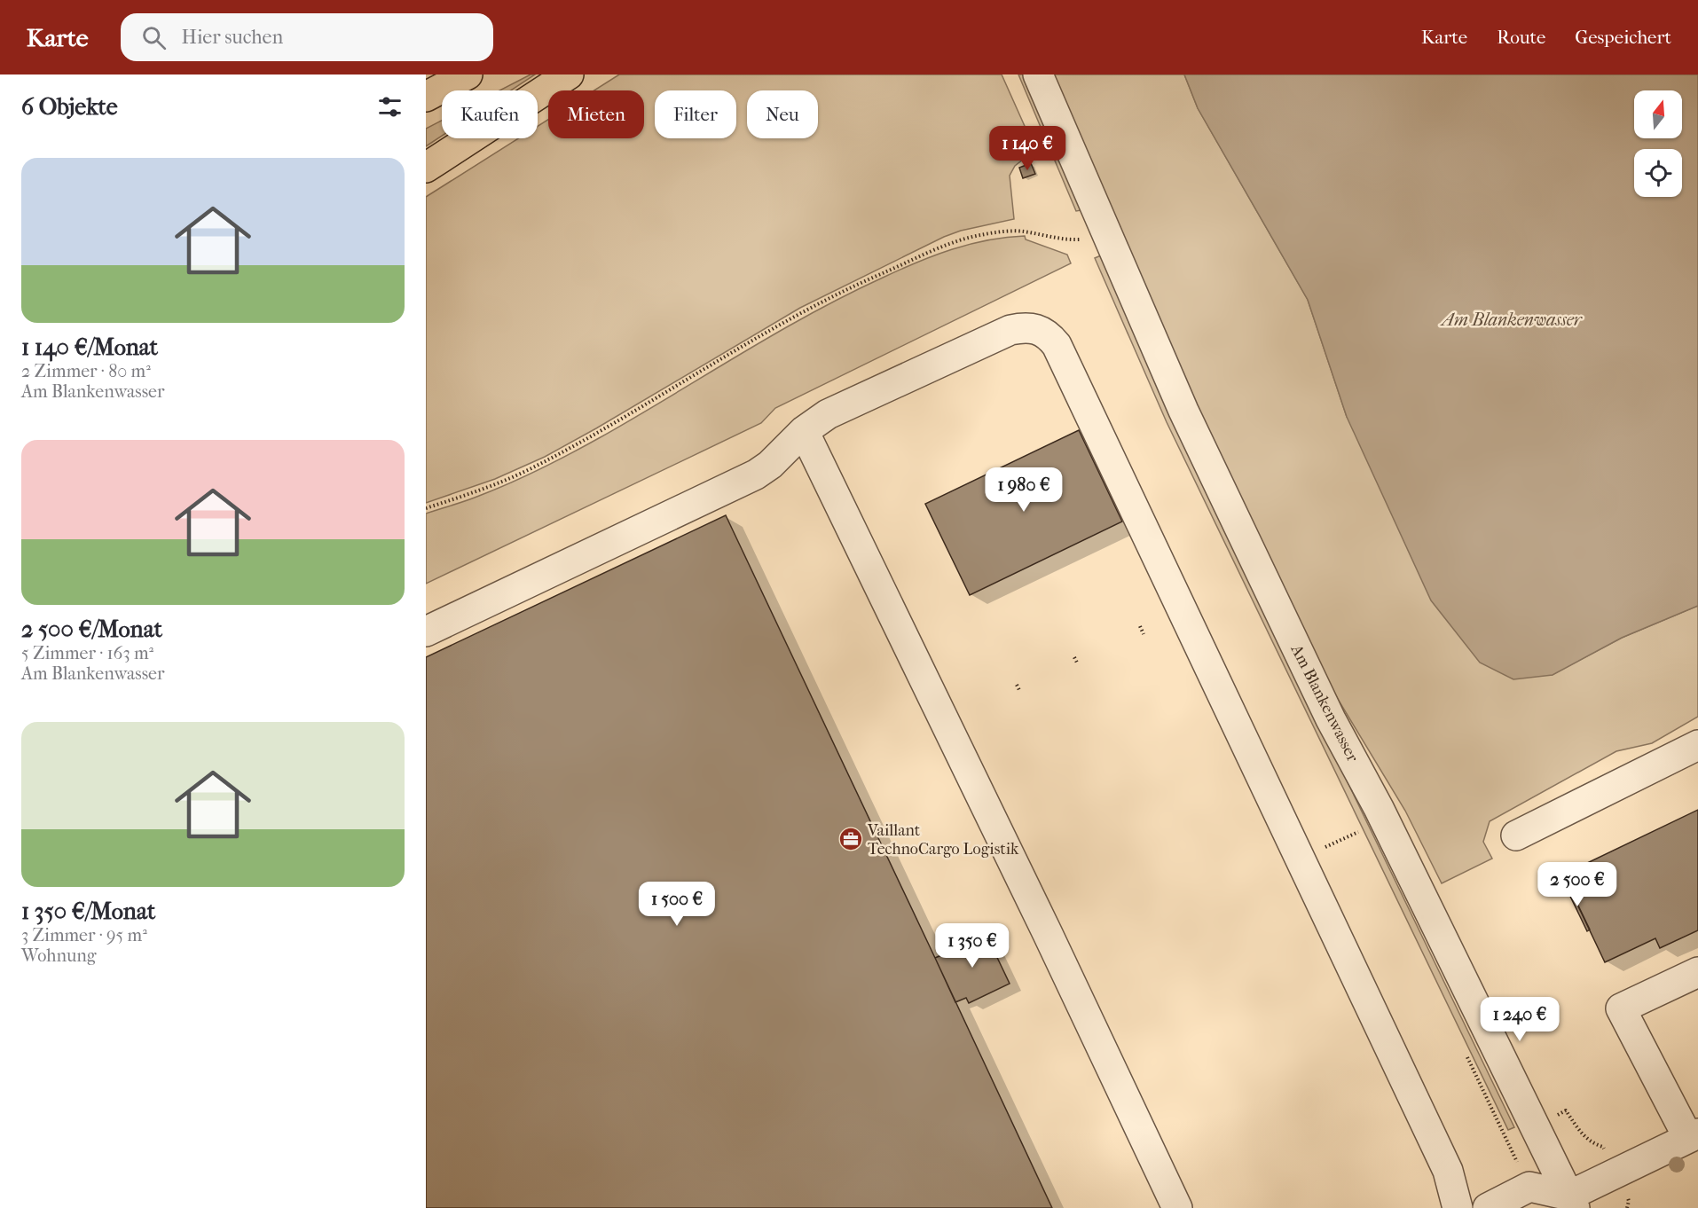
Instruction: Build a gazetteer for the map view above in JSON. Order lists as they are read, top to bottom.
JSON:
{
  "streets": {
    "street": ["Am Blankenwasser"]
  },
  "water": ["Am Blankenwasser"],
  "places": {
    "office": ["Vaillant TechnoCargo Logistik"]
  },
  "north": "top",
  "page": {
    "header": "Karte",
    "search": "Hier suchen",
    "nav": ["Karte", "Route", "Gespeichert"],
    "heading": "6 Objekte",
    "chip": [
      "Kaufen",
      "Mieten",
      "Filter",
      "Neu"
    ],
    "price": [
      "1 140 €",
      "1 980 €",
      "2 500 €",
      "1 500 €",
      "1 350 €",
      "1 240 €"
    ],
    "list": [
      {
        "name": "1 140 €/Monat",
        "note": "2 Zimmer · 80 m² · Am Blankenwasser"
      },
      {
        "name": "2 500 €/Monat",
        "note": "5 Zimmer · 163 m² · Am Blankenwasser"
      },
      {
        "name": "1 350 €/Monat",
        "note": "3 Zimmer · 95 m² · Wohnung"
      }
    ]
  }
}
